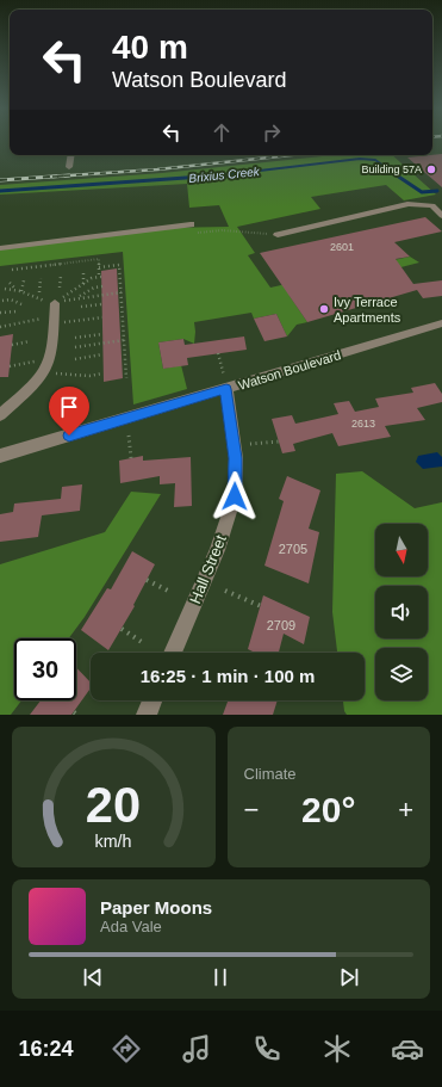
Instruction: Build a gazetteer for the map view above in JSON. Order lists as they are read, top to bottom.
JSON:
{
  "streets": {
    "street": ["Watson Boulevard", "Hall Street"]
  },
  "crossings": [
    ["Watson Boulevard", "Hall Street"]
  ],
  "water": ["Brixius Creek"],
  "places": ["Building 57A", "Ivy Terrace Apartments"],
  "house_numbers": [
    "2601",
    "2613",
    "2705",
    "2709"
  ],
  "north": "bottom",
  "page": {
    "turn": ["40 m", "Watson Boulevard"],
    "limit": "30",
    "trip": "16:25 · 1 min · 100 m",
    "tile": "Climate",
    "heat": ["−", "20°", "+"],
    "song": ["Paper Moons", "Ada Vale"],
    "tabs": "16:24",
    "gauge": ["20", "km/h"]
  }
}
